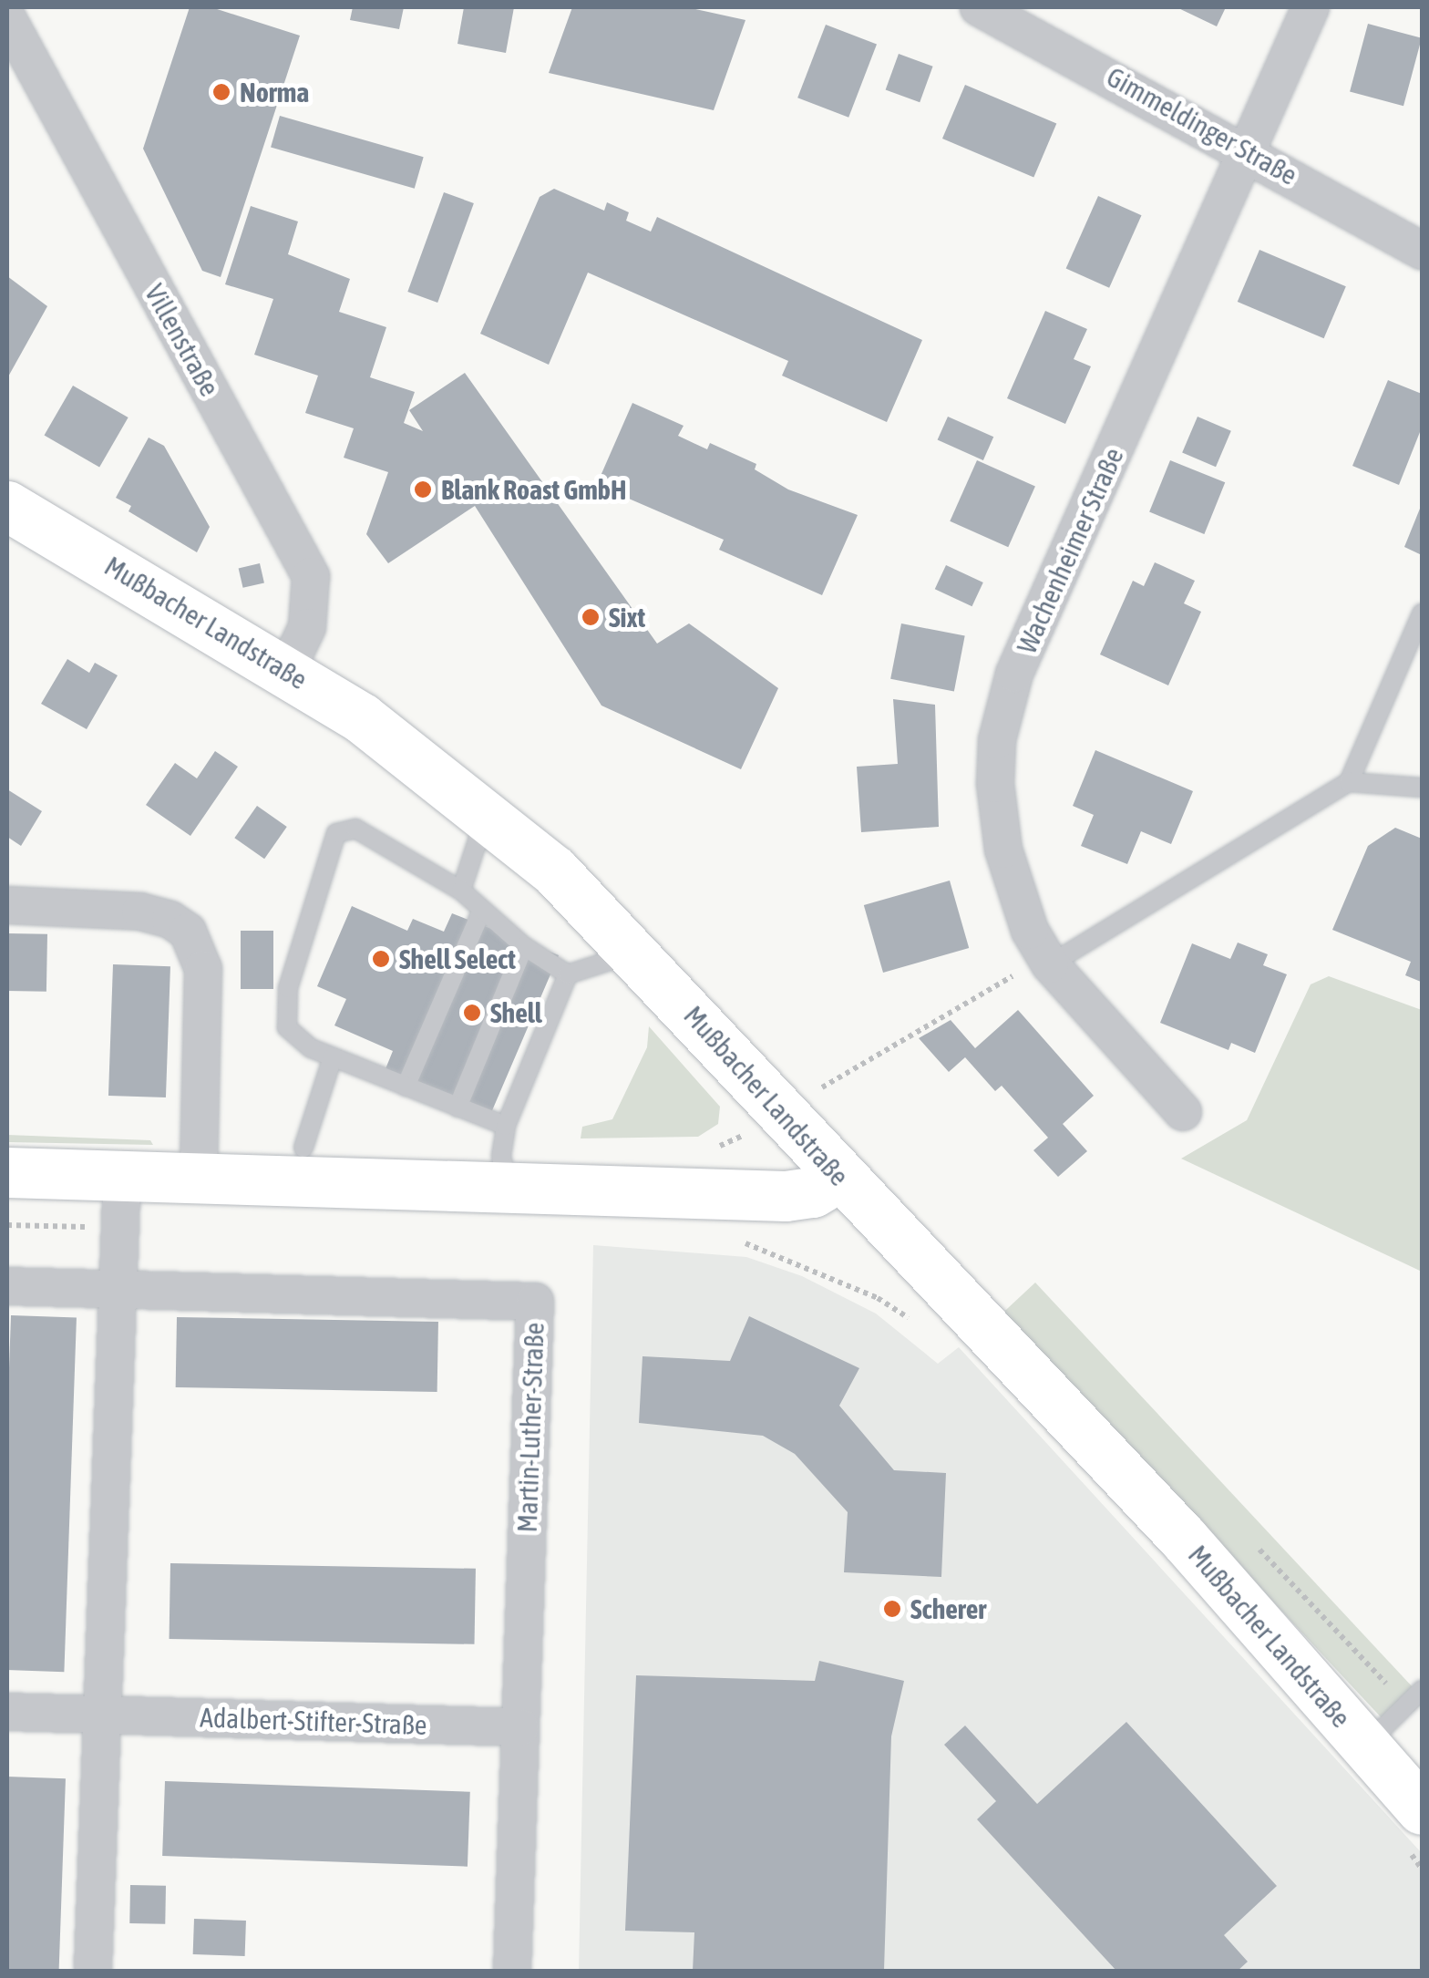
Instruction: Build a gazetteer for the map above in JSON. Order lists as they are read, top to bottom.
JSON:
{
  "streets": {
    "main road": ["Mußbacher Landstraße"],
    "street": [
      "Gimmeldinger Straße",
      "Villenstraße",
      "Wachenheimer Straße",
      "Martin-Luther-Straße",
      "Adalbert-Stifter-Straße"
    ]
  },
  "crossings": [
    ["Gimmeldinger Straße", "Wachenheimer Straße"],
    ["Villenstraße", "Mußbacher Landstraße"],
    ["Martin-Luther-Straße", "Adalbert-Stifter-Straße"]
  ],
  "places": [
    "Norma",
    "Blank Roast GmbH",
    "Sixt",
    "Shell Select",
    "Shell",
    "Scherer"
  ]
}
